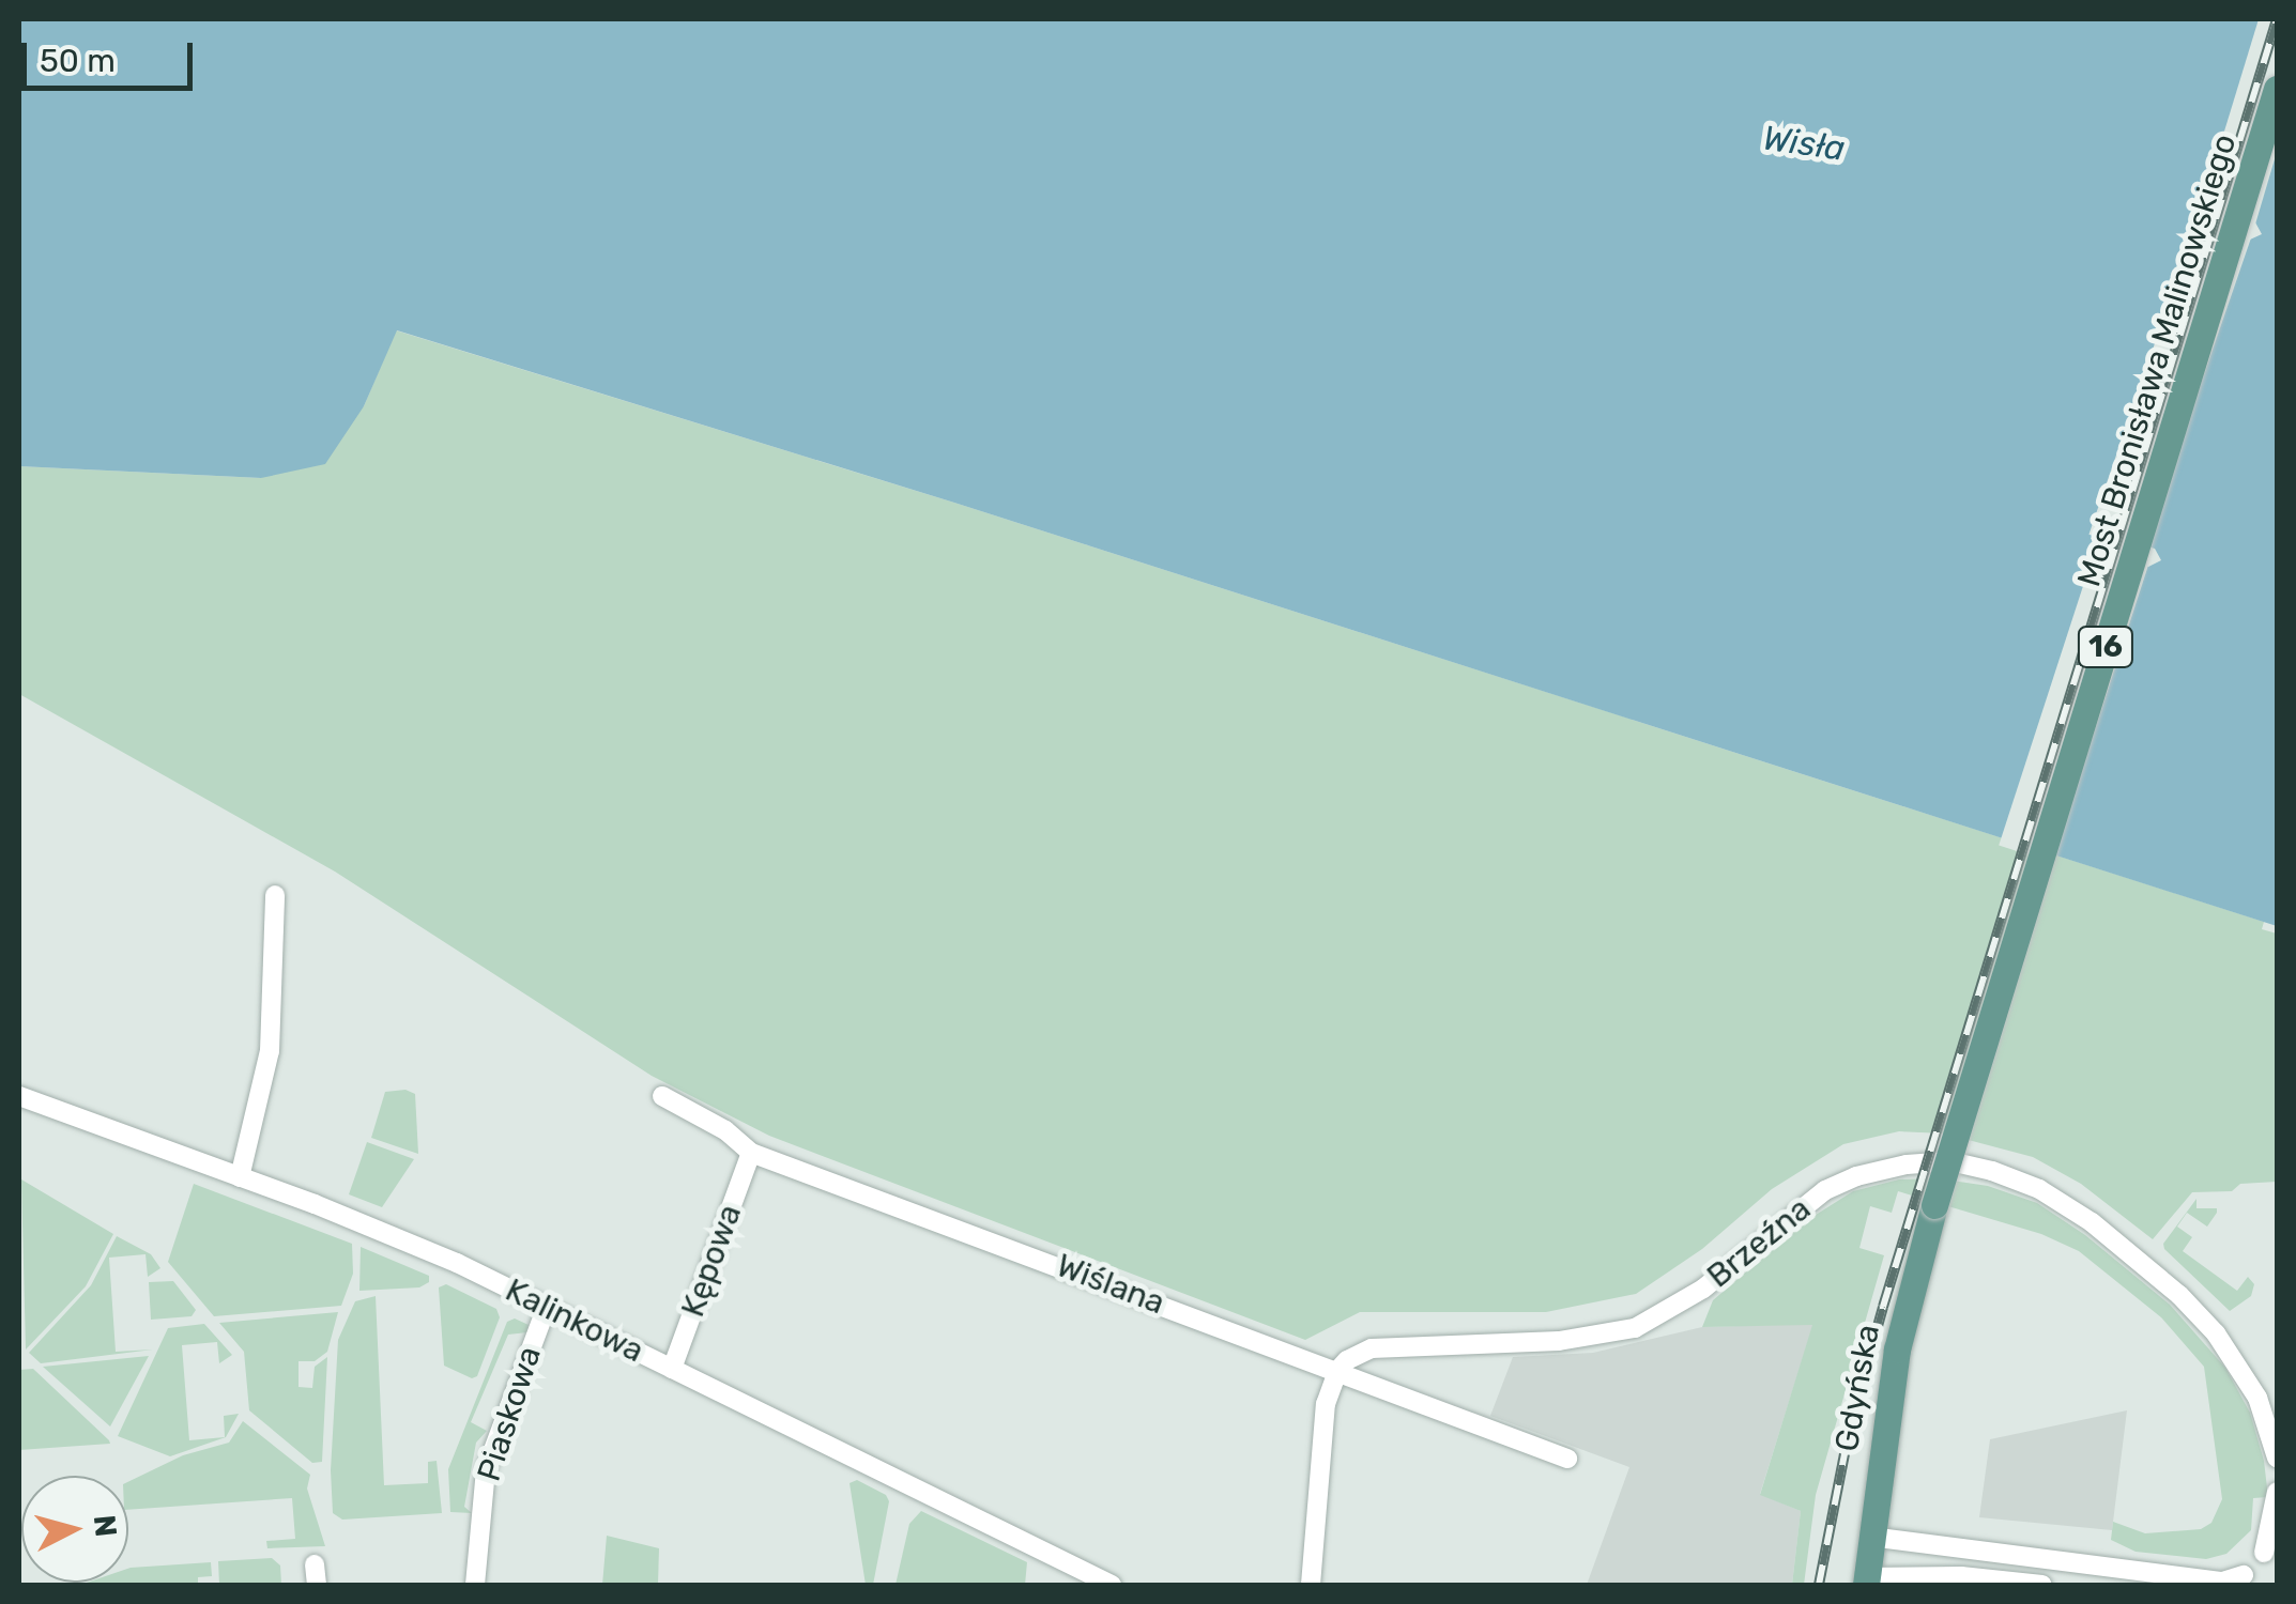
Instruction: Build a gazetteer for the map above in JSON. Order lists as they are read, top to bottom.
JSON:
{
  "streets": {
    "main road": ["Most Bronisława Malinowskiego", "16", "Gdyńska"],
    "street": [
      "Brzeźna",
      "Kępowa",
      "Wiślana",
      "Kalinkowa",
      "Piaskowa"
    ]
  },
  "crossings": [
    ["Most Bronisława Malinowskiego", "Gdyńska"],
    ["Brzeźna", "Wiślana"],
    ["Kępowa", "Wiślana"],
    ["Kępowa", "Kalinkowa"],
    ["Kalinkowa", "Piaskowa"]
  ],
  "water": ["Wisła"],
  "scale_bar": "50 m",
  "north": "right"
}
